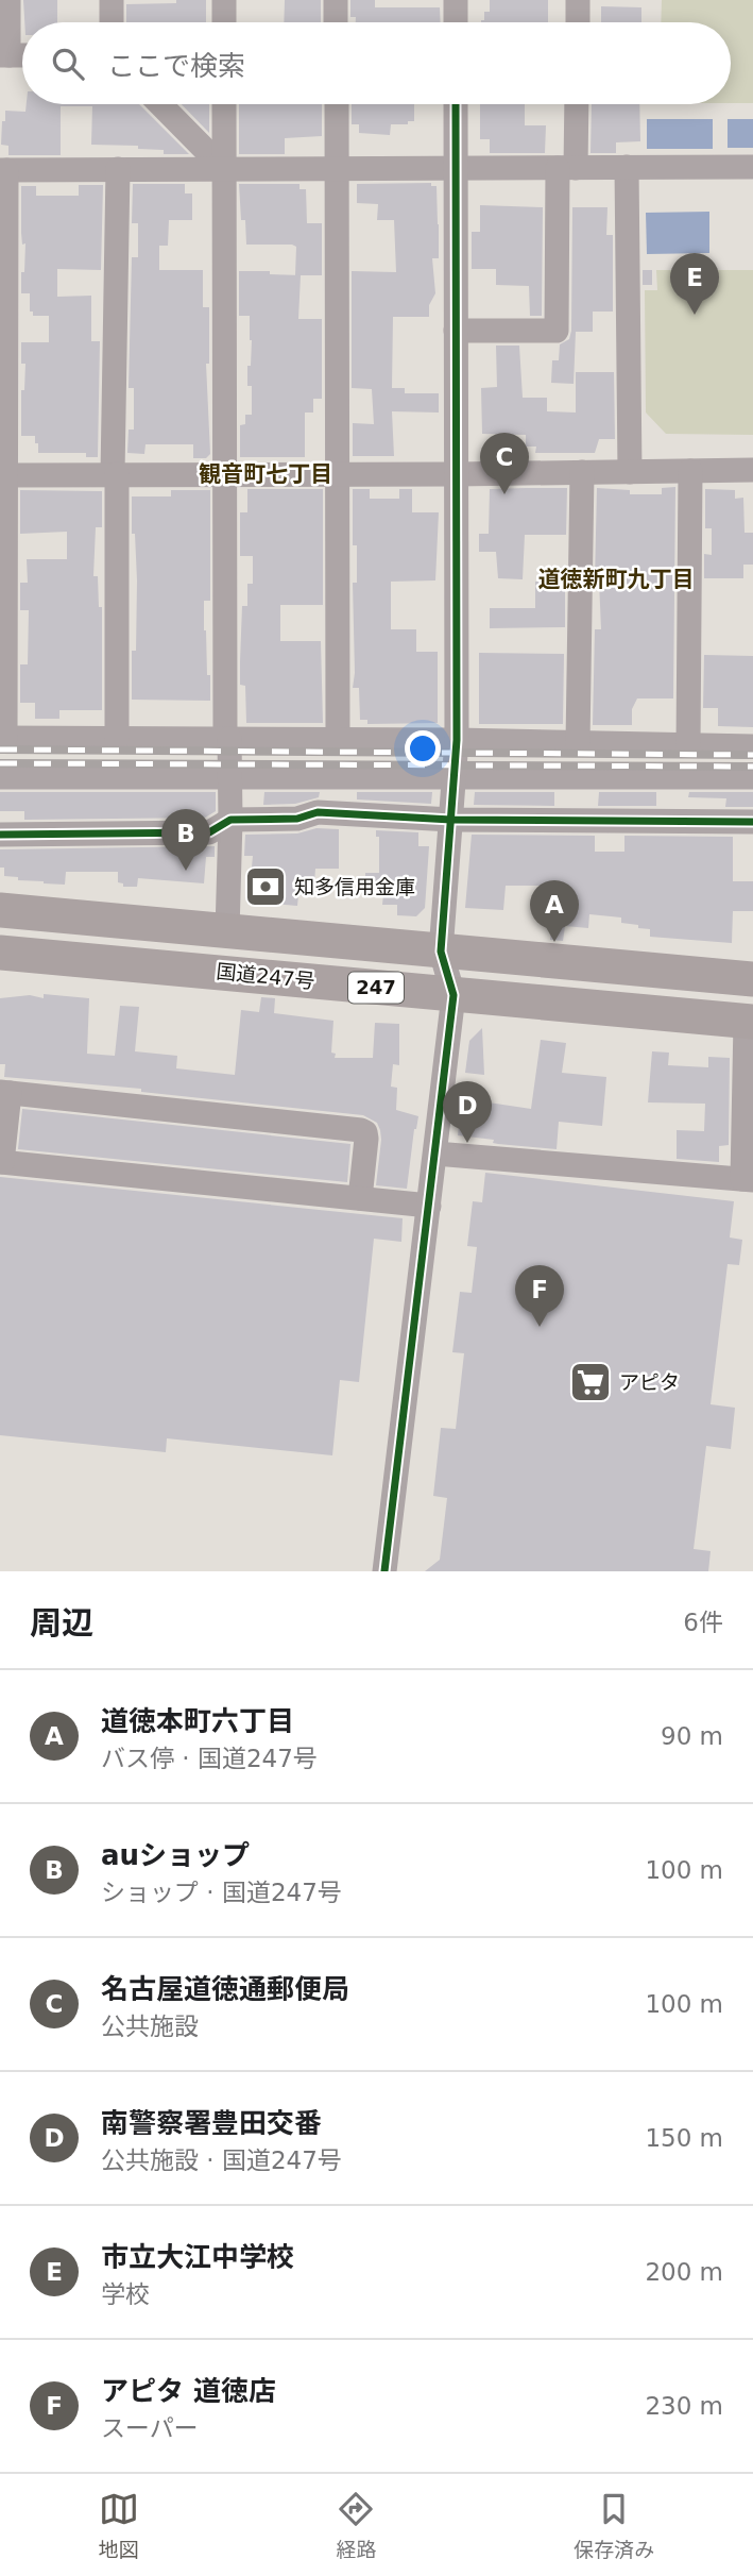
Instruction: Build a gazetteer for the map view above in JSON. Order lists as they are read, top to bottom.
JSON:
{
  "streets": {
    "highway": ["国道247号", "247"]
  },
  "districts": ["観音町七丁目", "道徳新町九丁目"],
  "places": {
    "bank": ["知多信用金庫"],
    "supermarket": ["アピタ"]
  },
  "page": {
    "search": "ここで検索",
    "pins": [
      "E",
      "C",
      "B",
      "A",
      "D",
      "F"
    ],
    "heading": ["周辺", "6件"],
    "list": [
      {
        "mark": "A",
        "name": "道徳本町六丁目",
        "note": "バス停 · 国道247号",
        "value": "90 m"
      },
      {
        "mark": "B",
        "name": "auショップ",
        "note": "ショップ · 国道247号",
        "value": "100 m"
      },
      {
        "mark": "C",
        "name": "名古屋道徳通郵便局",
        "note": "公共施設",
        "value": "100 m"
      },
      {
        "mark": "D",
        "name": "南警察署豊田交番",
        "note": "公共施設 · 国道247号",
        "value": "150 m"
      },
      {
        "mark": "E",
        "name": "市立大江中学校",
        "note": "学校",
        "value": "200 m"
      },
      {
        "mark": "F",
        "name": "アピタ 道徳店",
        "note": "スーパー",
        "value": "230 m"
      }
    ],
    "nav": ["地図", "経路", "保存済み"]
  }
}
